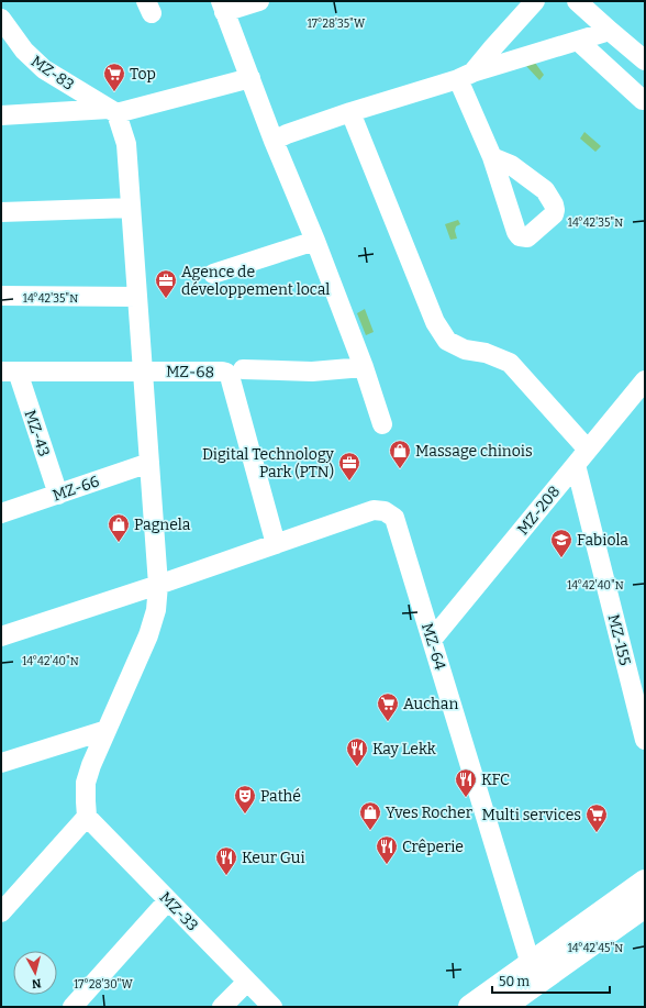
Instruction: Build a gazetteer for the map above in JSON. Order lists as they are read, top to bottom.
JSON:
{
  "streets": {
    "street": [
      "MZ-83",
      "MZ-68",
      "MZ-43",
      "MZ-66",
      "MZ-208",
      "MZ-155",
      "MZ-64",
      "MZ-33"
    ]
  },
  "crossings": [
    ["MZ-68", "MZ-43"],
    ["MZ-68", "MZ-64"],
    ["MZ-43", "MZ-66"],
    ["MZ-208", "MZ-155"],
    ["MZ-208", "MZ-64"]
  ],
  "places": {
    "supermarket": ["Top", "Auchan", "Multi services"],
    "office": ["Agence de développement local", "Digital Technology Park (PTN)"],
    "shop": ["Massage chinois", "Pagnela", "Yves Rocher"],
    "school or university": ["Fabiola"],
    "restaurant": [
      "Kay Lekk",
      "KFC",
      "Crêperie",
      "Keur Gui"
    ],
    "theatre": ["Pathé"]
  },
  "scale_bar": "50 m",
  "north": "bottom",
  "coordinates": [
    "17°28'35\"W",
    "14°42'35\"N",
    "14°42'40\"N",
    "14°42'45\"N",
    "17°28'30\"W"
  ]
}
